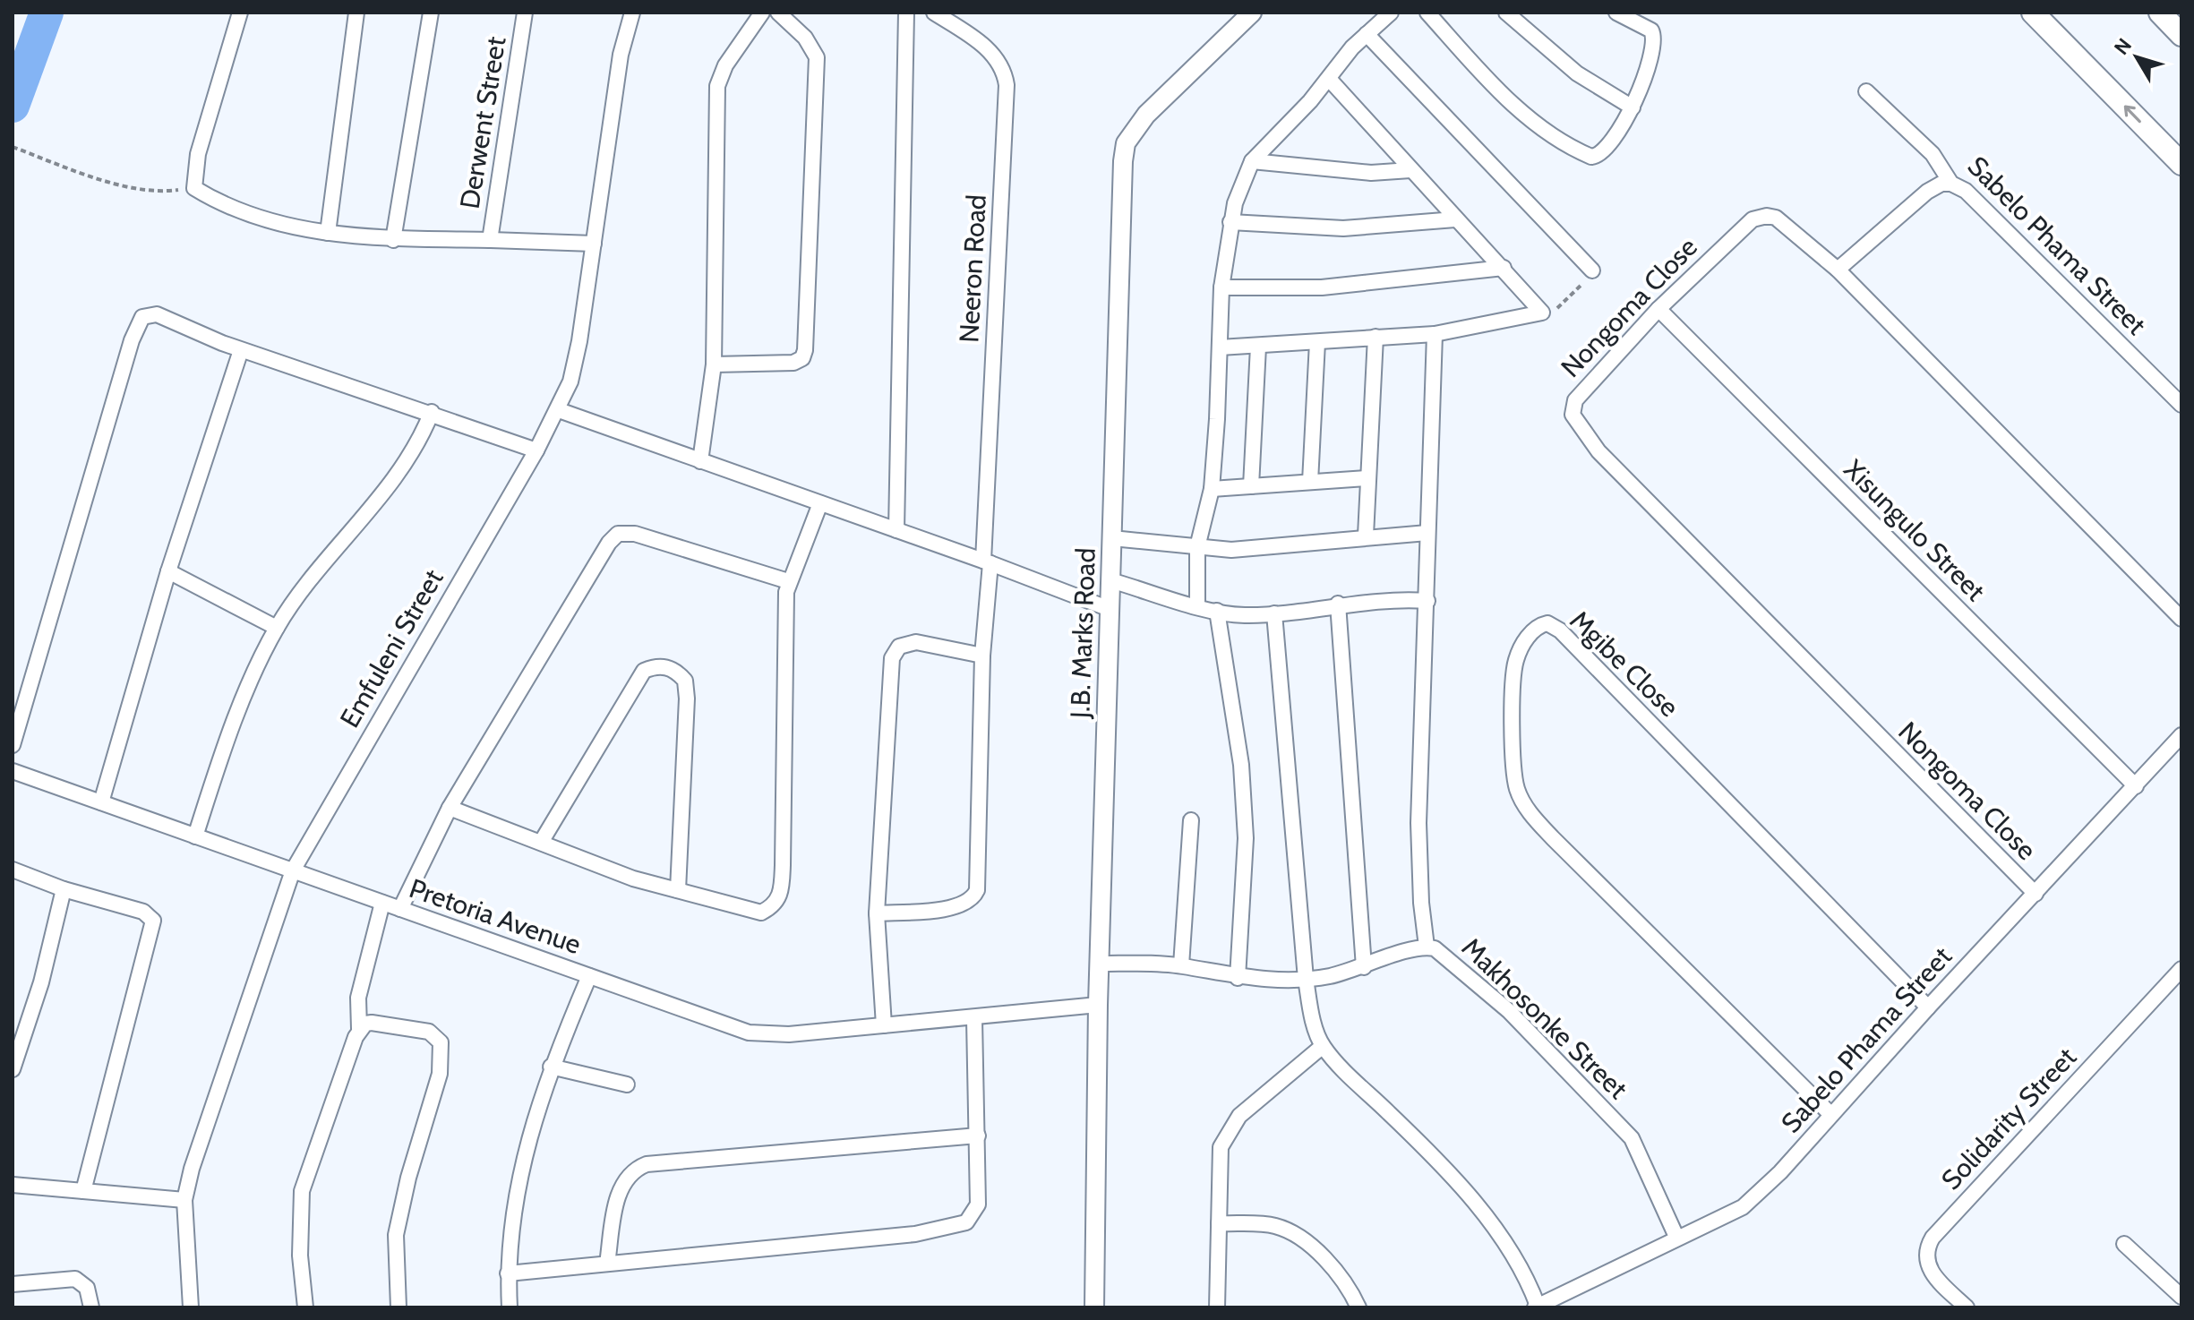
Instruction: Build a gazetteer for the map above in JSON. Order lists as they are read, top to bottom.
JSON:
{
  "streets": {
    "street": [
      "Derwent Street",
      "Sabelo Phama Street",
      "Neeron Road",
      "Nongoma Close",
      "Xisungulo Street",
      "J.B. Marks Road",
      "Emfuleni Street",
      "Mgibe Close",
      "Pretoria Avenue",
      "Makhosonke Street",
      "Solidarity Street"
    ]
  },
  "crossings": [
    ["Sabelo Phama Street", "Nongoma Close"],
    ["Sabelo Phama Street", "Xisungulo Street"],
    ["Sabelo Phama Street", "Mgibe Close"],
    ["Sabelo Phama Street", "Makhosonke Street"],
    ["Nongoma Close", "Xisungulo Street"],
    ["J.B. Marks Road", "Pretoria Avenue"],
    ["J.B. Marks Road", "Makhosonke Street"],
    ["Emfuleni Street", "Pretoria Avenue"]
  ],
  "north": "top left"
}
